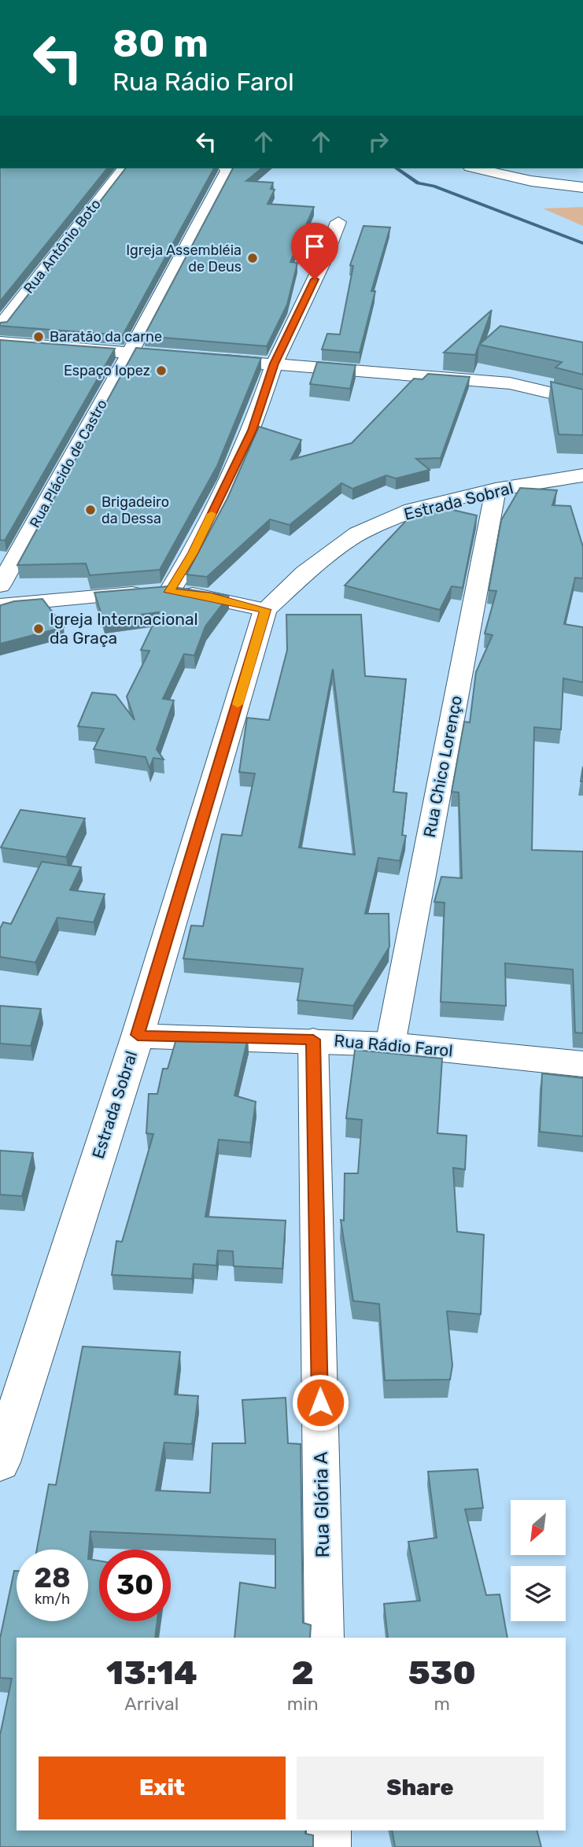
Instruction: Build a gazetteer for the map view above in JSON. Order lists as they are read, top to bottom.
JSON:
{
  "streets": {
    "street": [
      "Rua Antônio Boto",
      "Rua Plácido de Castro",
      "Estrada Sobral",
      "Rua Chico Lorenço",
      "Rua Rádio Farol",
      "Rua Glória A"
    ]
  },
  "crossings": [
    ["Estrada Sobral", "Rua Chico Lorenço"],
    ["Estrada Sobral", "Rua Rádio Farol"],
    ["Rua Chico Lorenço", "Rua Rádio Farol"],
    ["Rua Rádio Farol", "Rua Glória A"]
  ],
  "places": [
    "Igreja Assembléia de Deus",
    "Baratão da carne",
    "Espaço lopez",
    "Brigadeiro da Dessa",
    "Igreja Internacional da Graça"
  ],
  "north": "bottom left",
  "page": {
    "turn": ["80 m", "Rua Rádio Farol"],
    "speed": "28 km/h",
    "limit": "30",
    "eta": [
      "13:14",
      "Arrival",
      "2",
      "min",
      "530",
      "m"
    ],
    "buttons": ["Exit", "Share"]
  }
}
